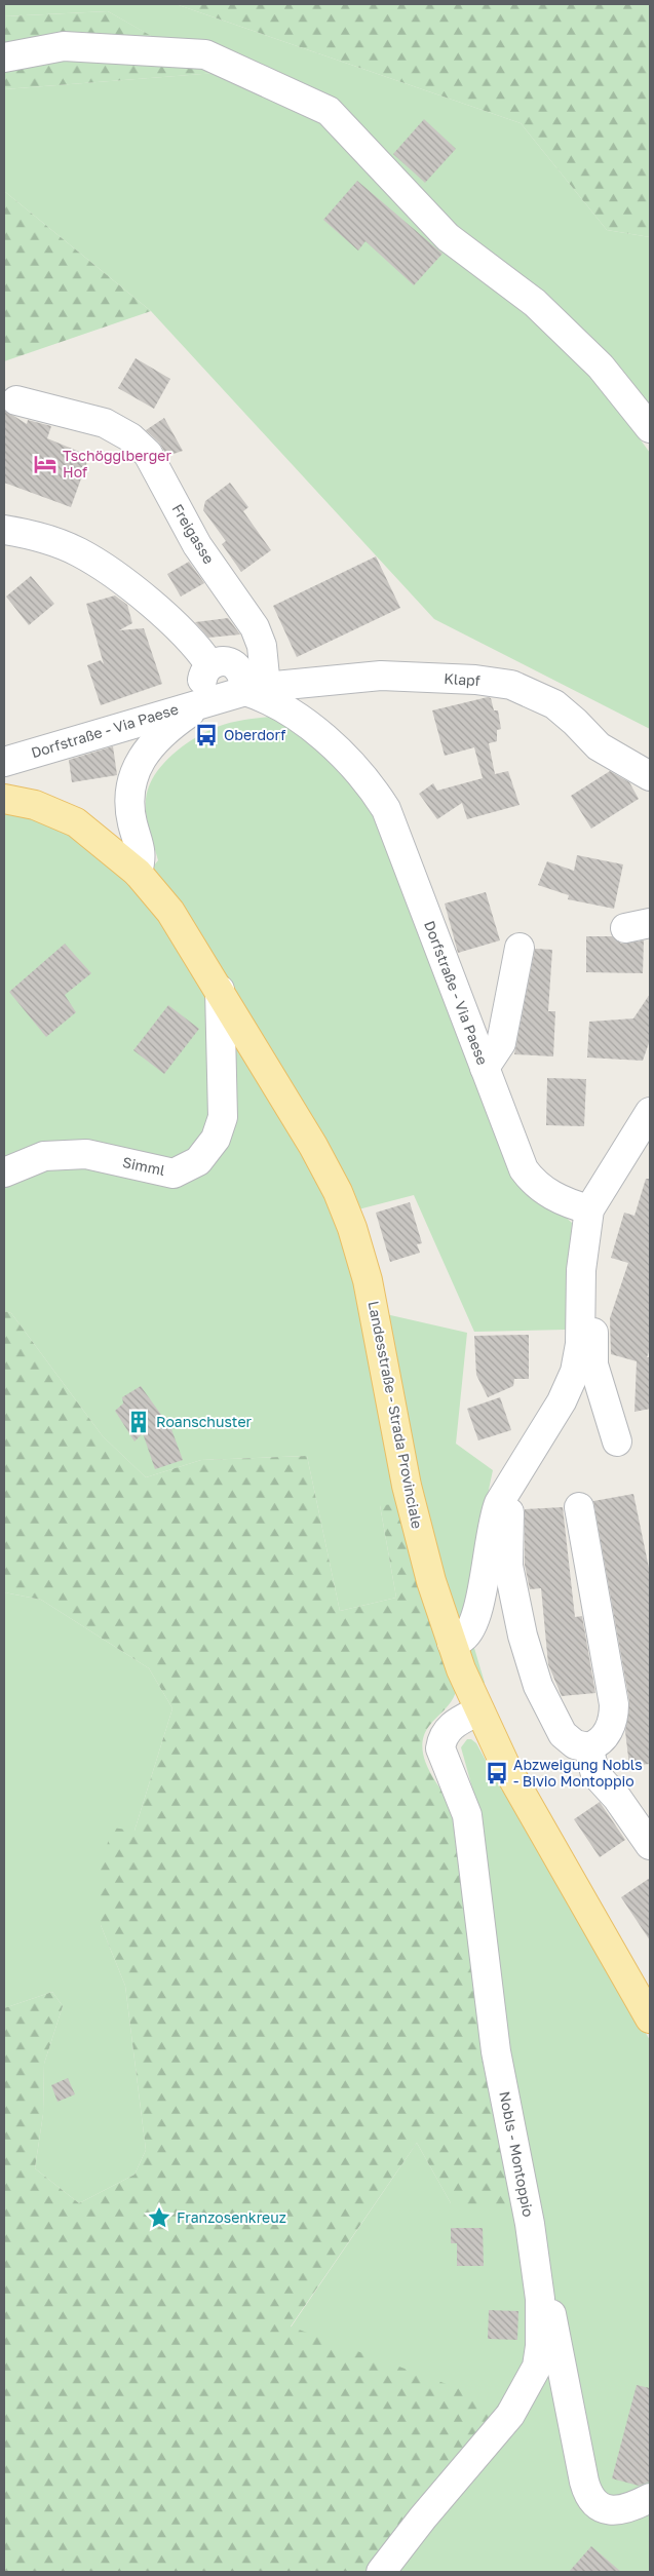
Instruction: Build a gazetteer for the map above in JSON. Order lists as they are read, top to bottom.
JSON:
{
  "streets": {
    "main road": ["Landesstraße - Strada Provinciale"],
    "street": [
      "Freigasse",
      "Klapf",
      "Dorfstraße - Via Paese",
      "Simml",
      "Nobls - Montoppio"
    ]
  },
  "crossings": [
    ["Freigasse", "Klapf"],
    ["Freigasse", "Dorfstraße - Via Paese"],
    ["Klapf", "Dorfstraße - Via Paese"],
    ["Dorfstraße - Via Paese", "Landesstraße - Strada Provinciale"],
    ["Simml", "Landesstraße - Strada Provinciale"],
    ["Landesstraße - Strada Provinciale", "Nobls - Montoppio"]
  ],
  "places": {
    "hotel": ["Tschögglberger Hof"],
    "bus stop": ["Oberdorf", "Abzweigung Nobls - Bivio Montoppio"],
    "building": ["Roanschuster"],
    "place": ["Franzosenkreuz"]
  }
}
